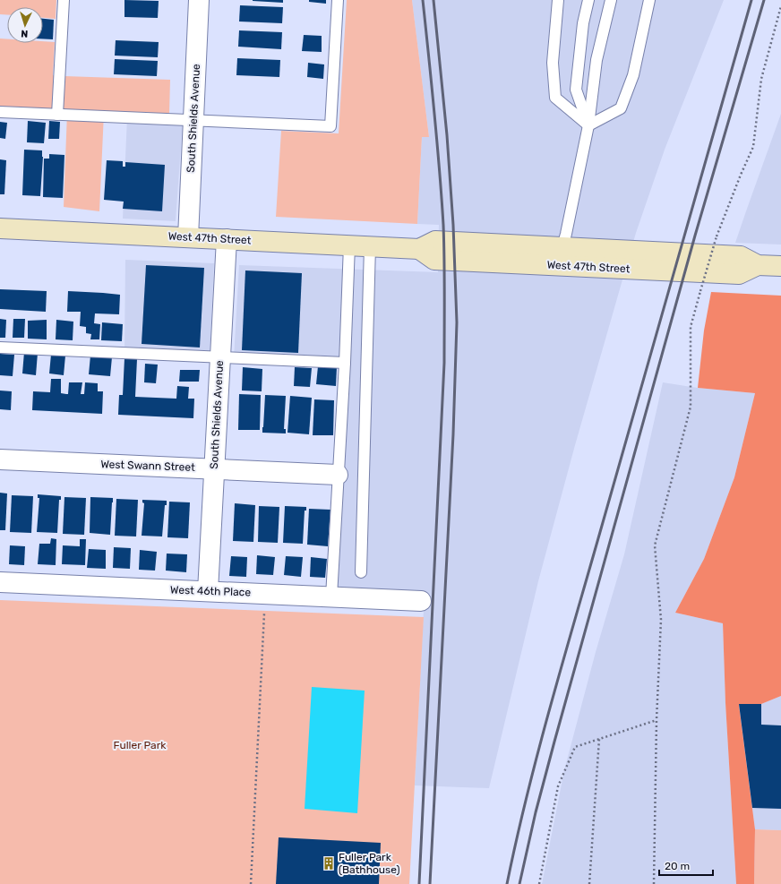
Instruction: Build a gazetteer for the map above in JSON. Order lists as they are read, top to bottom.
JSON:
{
  "streets": {
    "main road": ["West 47th Street"],
    "street": ["South Shields Avenue", "West Swann Street", "West 46th Place"]
  },
  "crossings": [
    ["South Shields Avenue", "West 47th Street"],
    ["South Shields Avenue", "West Swann Street"],
    ["South Shields Avenue", "West 46th Place"]
  ],
  "parks": ["Fuller Park"],
  "places": {
    "building": ["Fuller Park (Bathhouse)"]
  },
  "scale_bar": "20 m",
  "north": "bottom"
}
